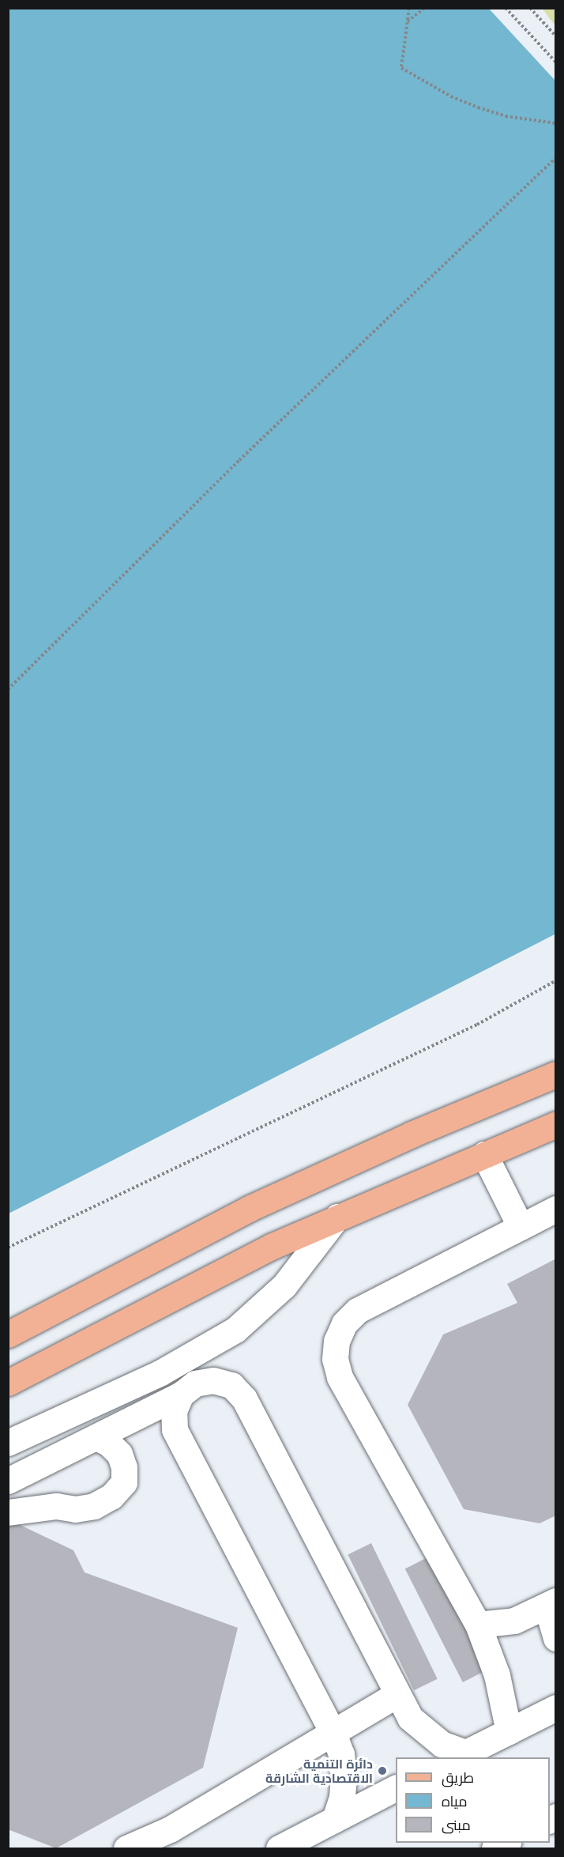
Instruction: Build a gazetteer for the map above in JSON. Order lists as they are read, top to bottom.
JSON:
{
  "places": ["دائرة التنمية الاقتصادية الشارقة"],
  "legend": ["طريق", "مياه", "مبنى"]
}
